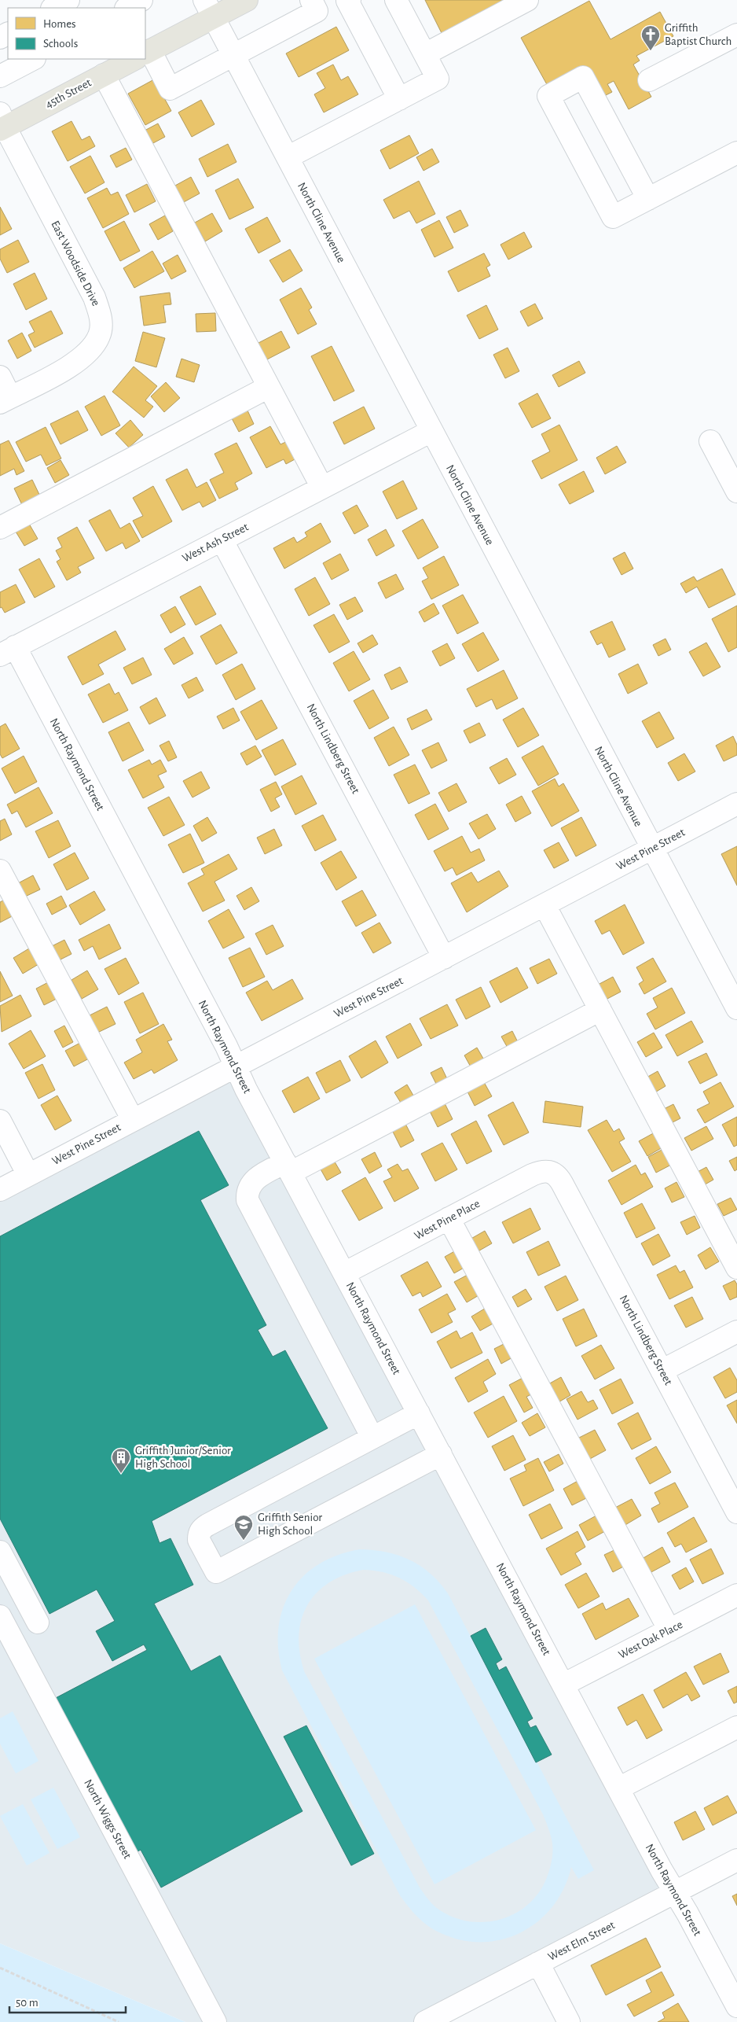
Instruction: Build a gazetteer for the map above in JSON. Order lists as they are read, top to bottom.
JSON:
{
  "streets": {
    "main road": ["45th Street"],
    "street": [
      "North Cline Avenue",
      "East Woodside Drive",
      "West Ash Street",
      "North Lindberg Street",
      "North Raymond Street",
      "West Pine Street",
      "West Pine Place",
      "West Oak Place",
      "North Wiggs Street",
      "West Elm Street"
    ]
  },
  "crossings": [
    ["45th Street", "North Cline Avenue"],
    ["45th Street", "East Woodside Drive"],
    ["North Cline Avenue", "West Ash Street"],
    ["North Cline Avenue", "West Pine Street"],
    ["West Ash Street", "North Lindberg Street"],
    ["West Ash Street", "North Raymond Street"],
    ["North Lindberg Street", "West Pine Street"],
    ["North Lindberg Street", "West Pine Place"],
    ["North Raymond Street", "West Pine Street"],
    ["North Raymond Street", "West Pine Place"],
    ["North Raymond Street", "West Oak Place"],
    ["North Raymond Street", "West Elm Street"]
  ],
  "places": {
    "church": ["Griffith Baptist Church"],
    "building": ["Griffith Junior/Senior High School"],
    "school or university": ["Griffith Senior High School"]
  },
  "legend": ["Homes", "Schools"],
  "scale_bar": "50 m"
}
